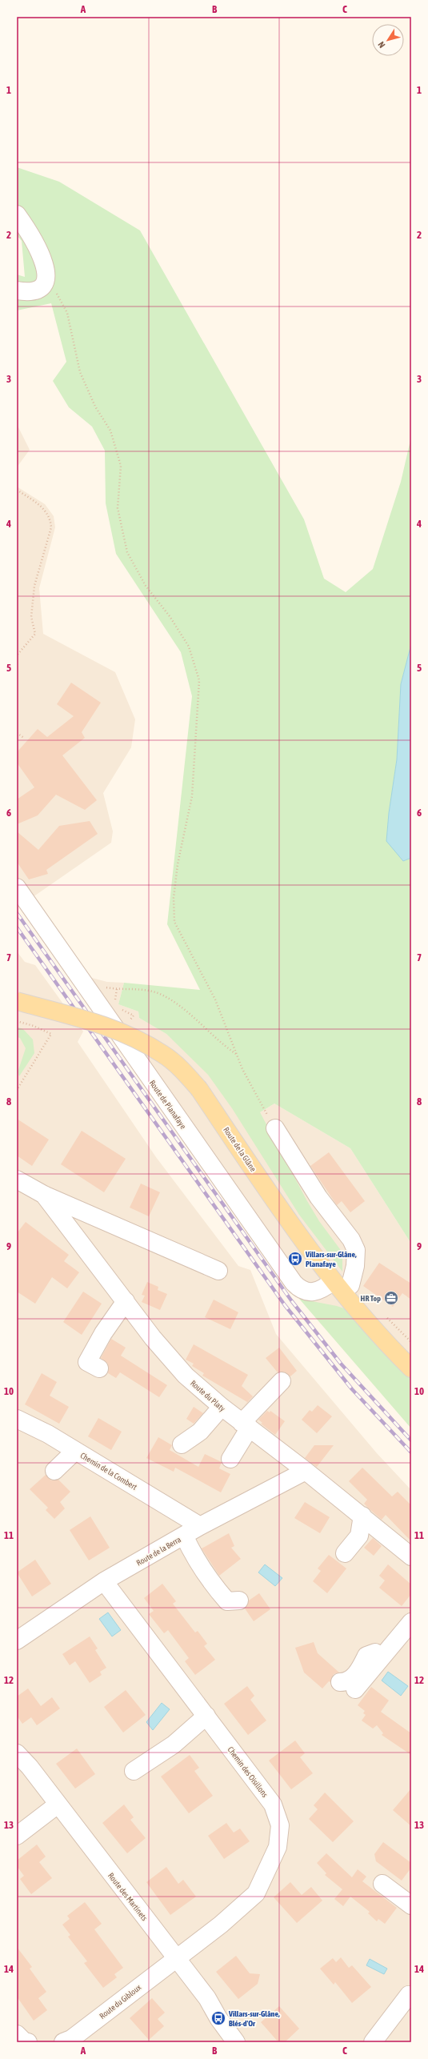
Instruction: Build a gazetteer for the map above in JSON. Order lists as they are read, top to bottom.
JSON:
{
  "streets": {
    "main road": ["Route de la Glâne"],
    "street": [
      "Route de Planafaye",
      "Route du Platy",
      "Chemin de la Combert",
      "Route de la Berra",
      "Chemin des Oisillons",
      "Route des Martinets",
      "Route du Gibloux"
    ]
  },
  "crossings": [
    ["Route de Planafaye", "Route de la Glâne"],
    ["Route du Platy", "Route de la Berra"],
    ["Chemin de la Combert", "Route de la Berra"],
    ["Route de la Berra", "Chemin des Oisillons"],
    ["Chemin des Oisillons", "Route des Martinets"],
    ["Chemin des Oisillons", "Route du Gibloux"],
    ["Route des Martinets", "Route du Gibloux"]
  ],
  "places": {
    "bus stop": ["Villars-sur-Glâne, Planafaye", "Villars-sur-Glâne, Blés-d'Or"],
    "office": ["HR Top"]
  },
  "north": "bottom left",
  "grid": {
    "columns": ["A", "B", "C"],
    "rows": [
      "1",
      "2",
      "3",
      "4",
      "5",
      "6",
      "7",
      "8",
      "9",
      "10",
      "11",
      "12",
      "13",
      "14"
    ]
  }
}
